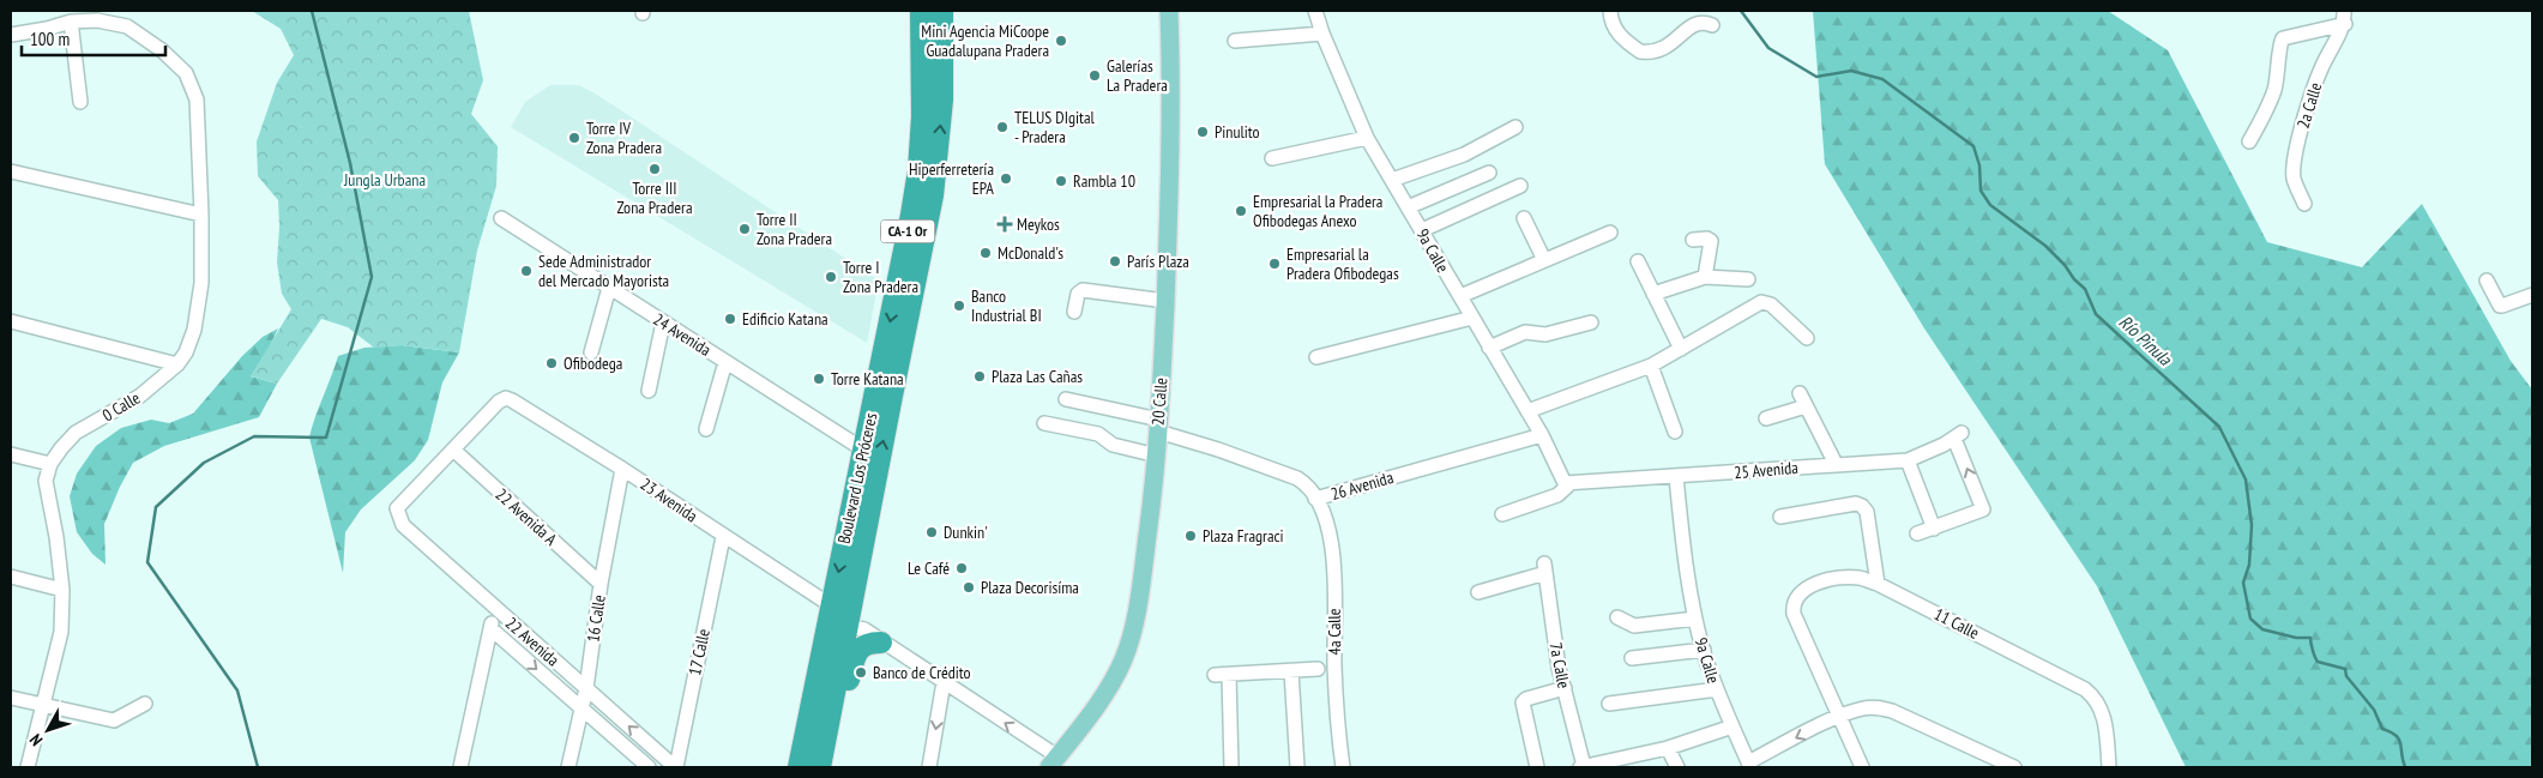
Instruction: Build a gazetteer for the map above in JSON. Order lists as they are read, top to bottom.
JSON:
{
  "streets": {
    "highway": ["CA-1 Or", "Boulevard Los Próceres"],
    "main road": ["20 Calle"],
    "street": [
      "2a Calle",
      "9a Calle",
      "24 Avenida",
      "0 Calle",
      "25 Avenida",
      "26 Avenida",
      "23 Avenida",
      "22 Avenida A",
      "16 Calle",
      "11 Calle",
      "4a Calle",
      "22 Avenida",
      "17 Calle",
      "7a Calle"
    ]
  },
  "crossings": [
    ["9a Calle", "25 Avenida"],
    ["9a Calle", "26 Avenida"],
    ["24 Avenida", "Boulevard Los Próceres"],
    ["20 Calle", "26 Avenida"],
    ["Boulevard Los Próceres", "23 Avenida"],
    ["26 Avenida", "4a Calle"],
    ["23 Avenida", "22 Avenida A"],
    ["23 Avenida", "16 Calle"],
    ["23 Avenida", "22 Avenida"],
    ["23 Avenida", "17 Calle"],
    ["22 Avenida A", "16 Calle"],
    ["22 Avenida A", "22 Avenida"],
    ["16 Calle", "22 Avenida"],
    ["22 Avenida", "17 Calle"]
  ],
  "water": ["Río Pinula"],
  "parks": ["Jungla Urbana"],
  "places": {
    "other": [
      "Mini Agencia MiCoope Guadalupana Pradera",
      "Galerías La Pradera",
      "TELUS DIgital - Pradera",
      "Pinulito",
      "Torre IV Zona Pradera",
      "Torre III Zona Pradera",
      "Hiperferretería EPA",
      "Rambla 10",
      "Empresarial la Pradera Ofibodegas Anexo",
      "Torre II Zona Pradera",
      "McDonald's",
      "París Plaza",
      "Empresarial la Pradera Ofibodegas",
      "Sede Administrador del Mercado Mayorista",
      "Torre I Zona Pradera",
      "Banco Industrial BI",
      "Edificio Katana",
      "Ofibodega",
      "Plaza Las Cañas",
      "Torre Katana",
      "Dunkin'",
      "Plaza Fragraci",
      "Le Café",
      "Plaza Decorisíma",
      "Banco de Crédito"
    ],
    "health": ["Meykos"]
  },
  "scale_bar": "100 m",
  "north": "bottom left"
}
